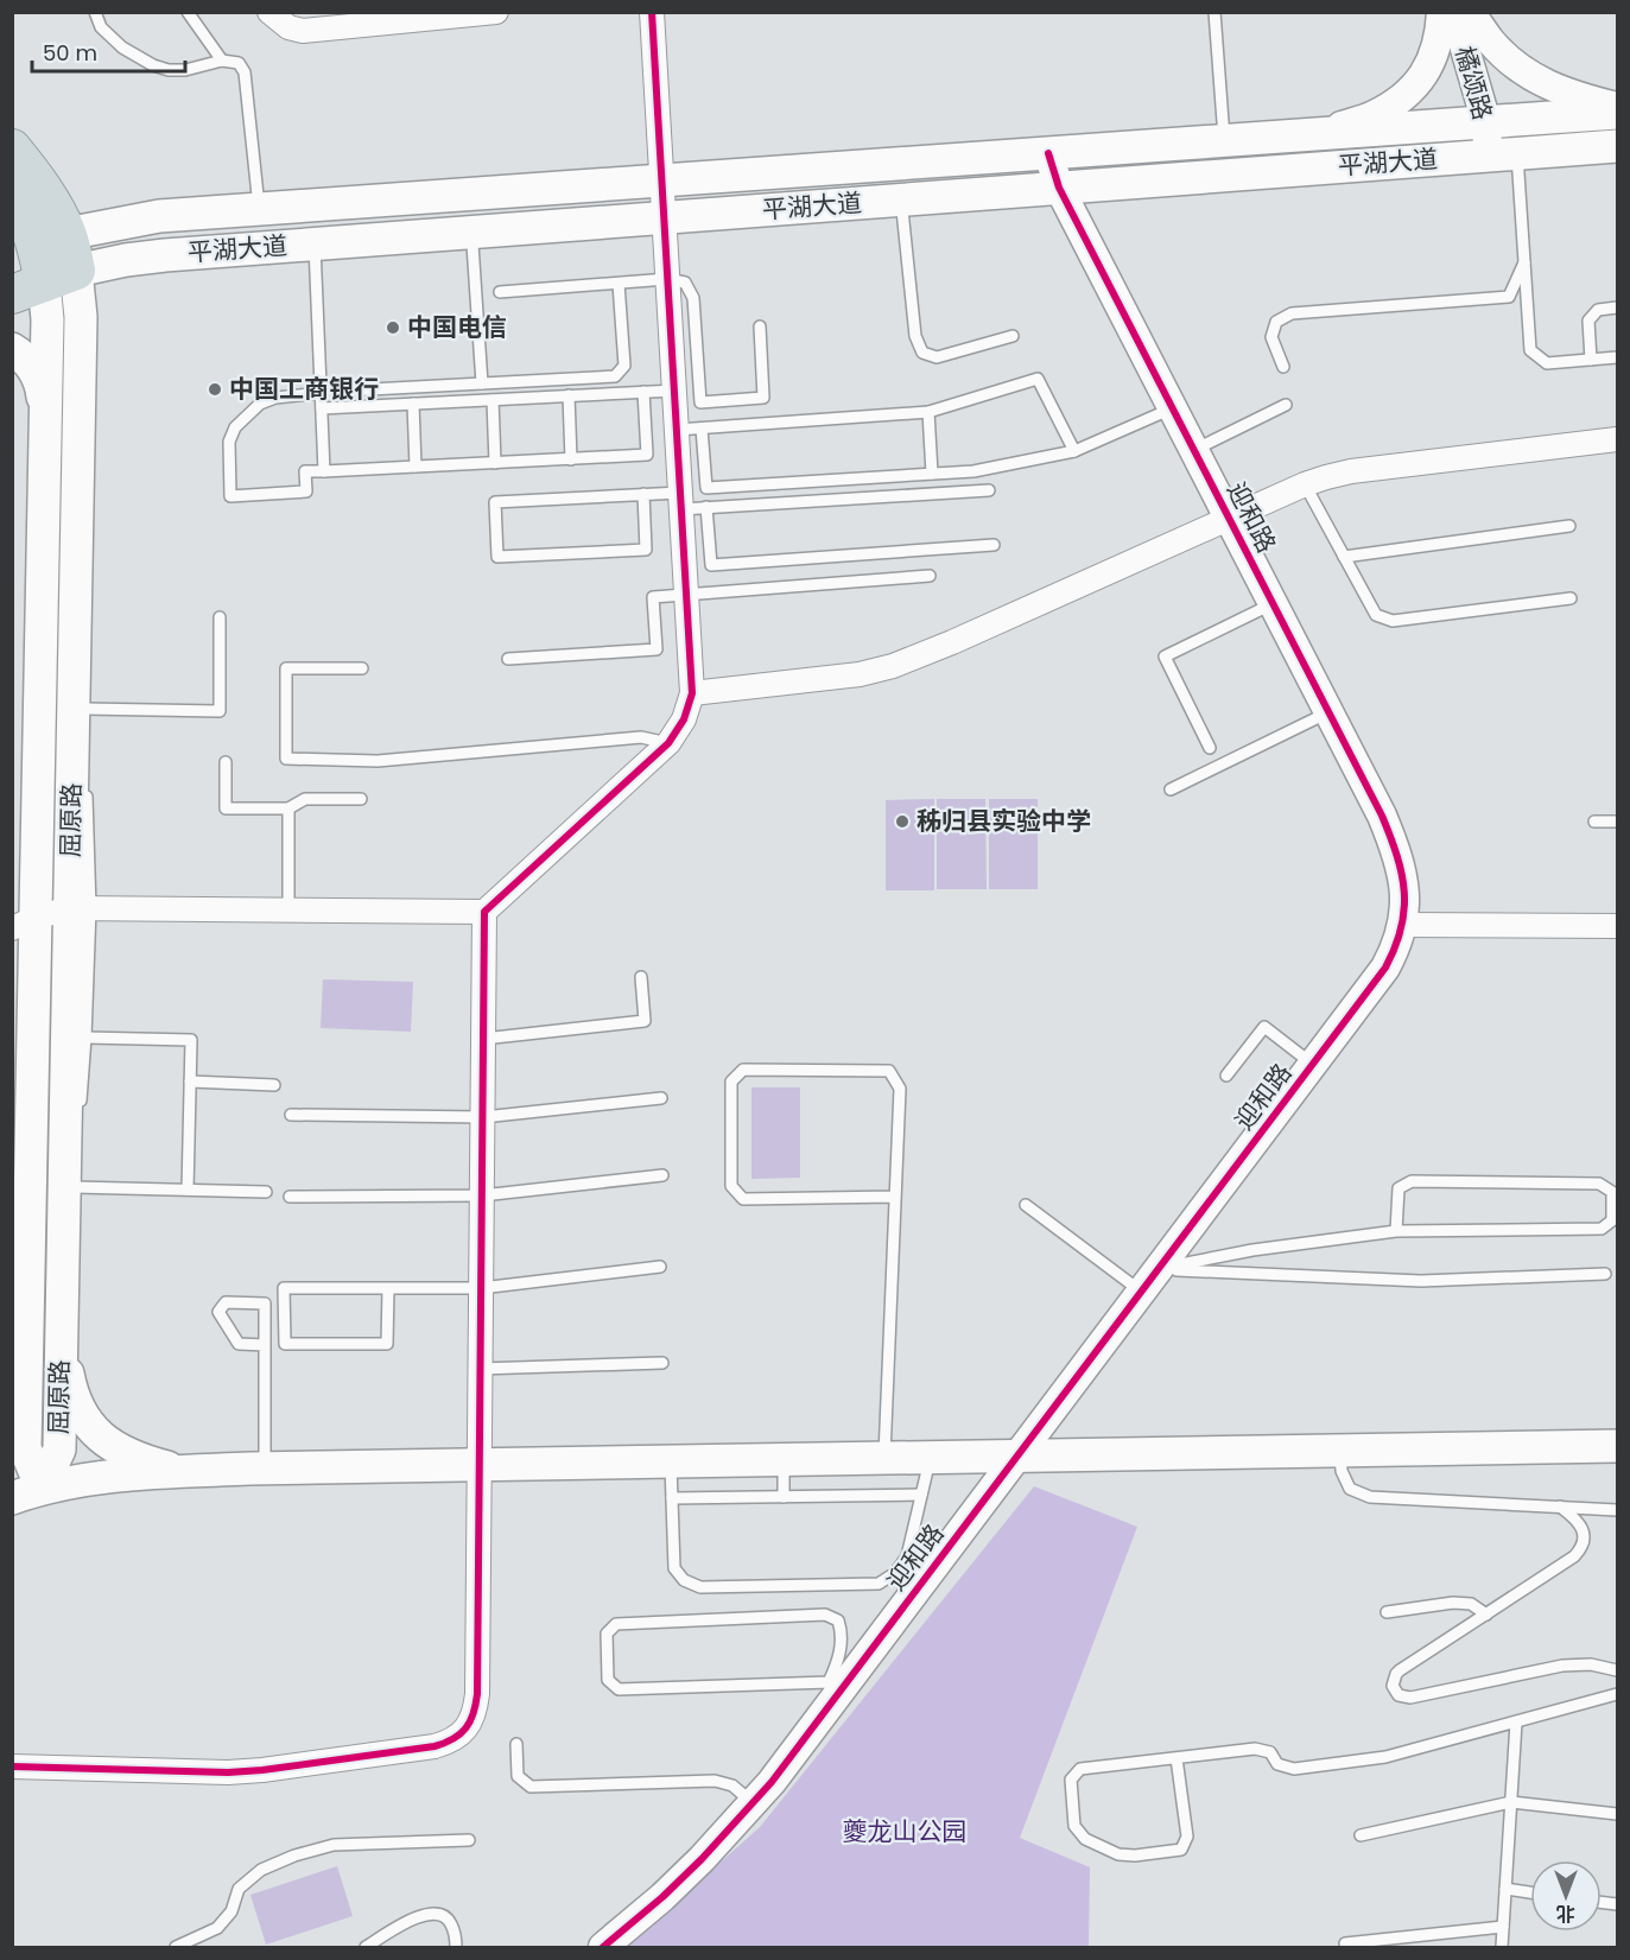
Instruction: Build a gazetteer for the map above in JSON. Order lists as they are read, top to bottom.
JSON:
{
  "streets": {
    "highway": ["屈原路"],
    "main road": ["平湖大道"],
    "street": ["橘颂路", "迎和路"]
  },
  "crossings": [
    ["橘颂路", "平湖大道"],
    ["平湖大道", "迎和路"],
    ["平湖大道", "屈原路"]
  ],
  "parks": ["夔龙山公园"],
  "places": ["中国电信", "中国工商银行", "秭归县实验中学"],
  "scale_bar": "50 m",
  "north": "bottom"
}
